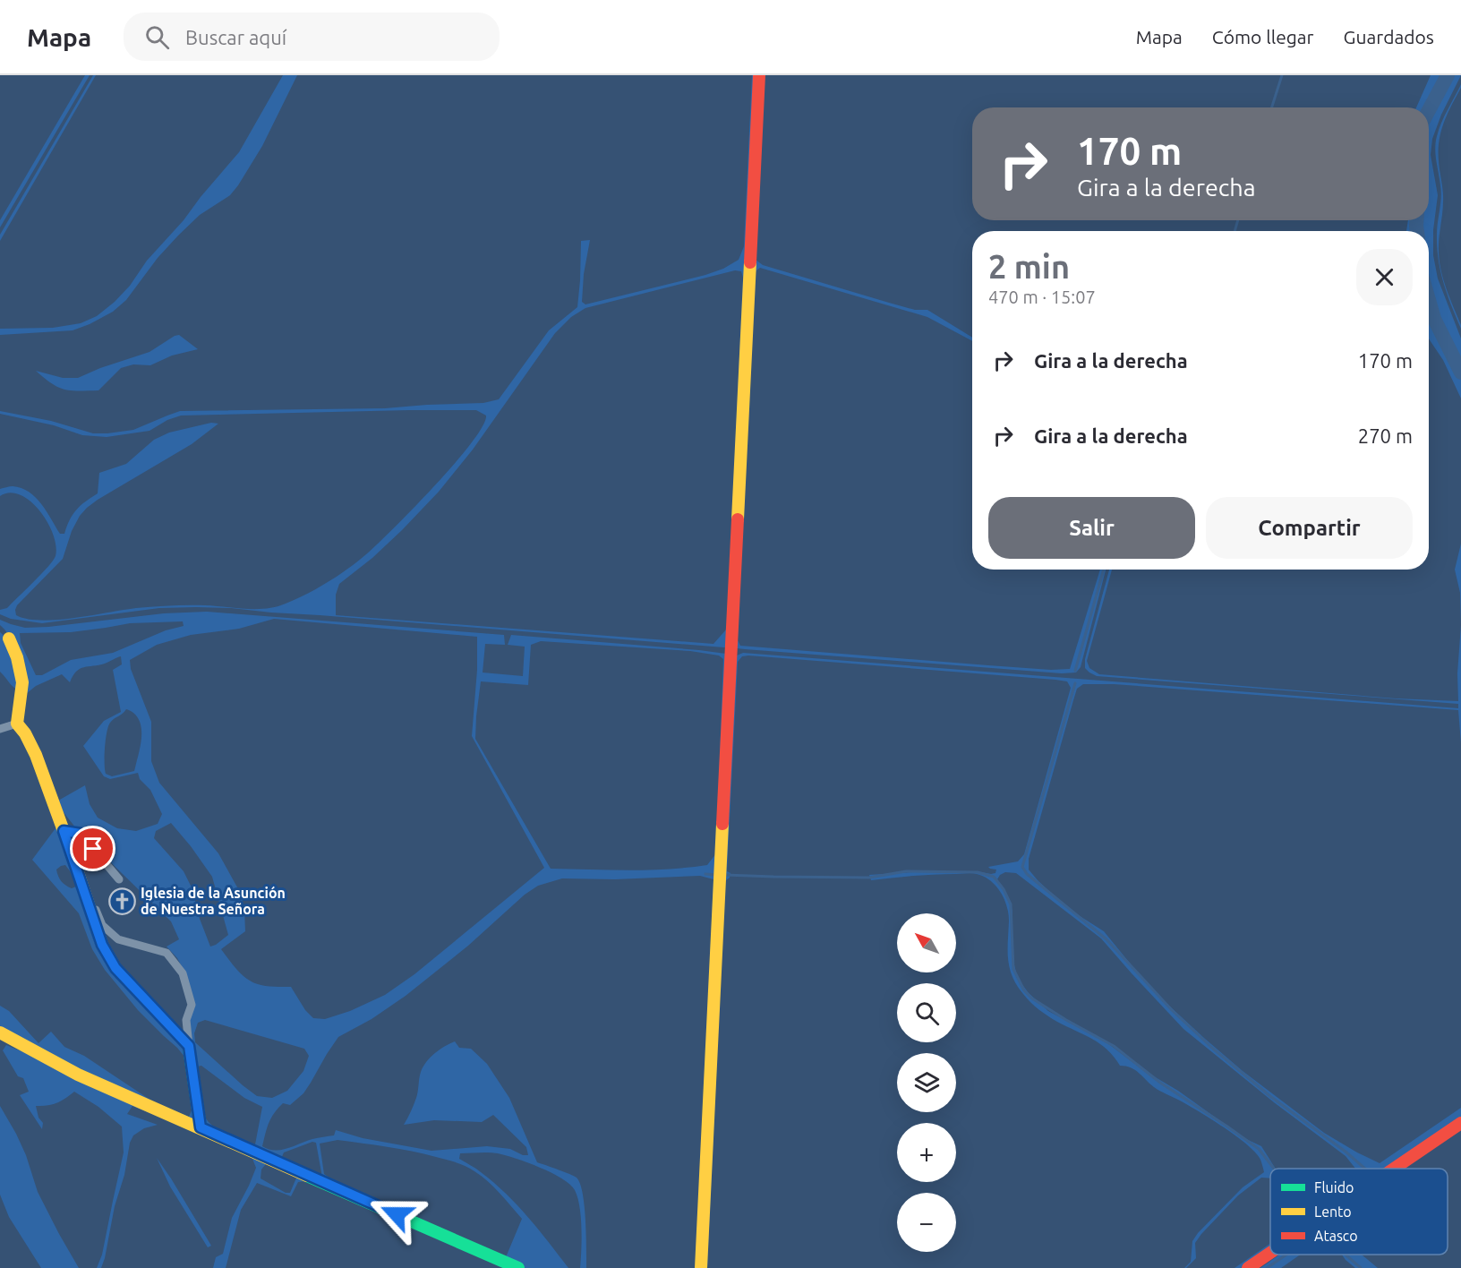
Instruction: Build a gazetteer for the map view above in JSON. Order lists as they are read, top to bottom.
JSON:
{
  "places": {
    "church": ["Iglesia de la Asunción de Nuestra Señora"]
  },
  "legend": ["Fluido", "Lento", "Atasco"],
  "north": "top left",
  "page": {
    "header": "Mapa",
    "search": "Buscar aquí",
    "nav": ["Mapa", "Cómo llegar", "Guardados"],
    "turn": ["170 m", "Gira a la derecha"],
    "heading": ["2 min", "470 m · 15:07"],
    "list": [
      {
        "name": "Gira a la derecha",
        "value": "170 m"
      },
      {
        "name": "Gira a la derecha",
        "value": "270 m"
      }
    ],
    "buttons": ["Salir", "Compartir"],
    "map_buttons": ["+", "−"]
  }
}
